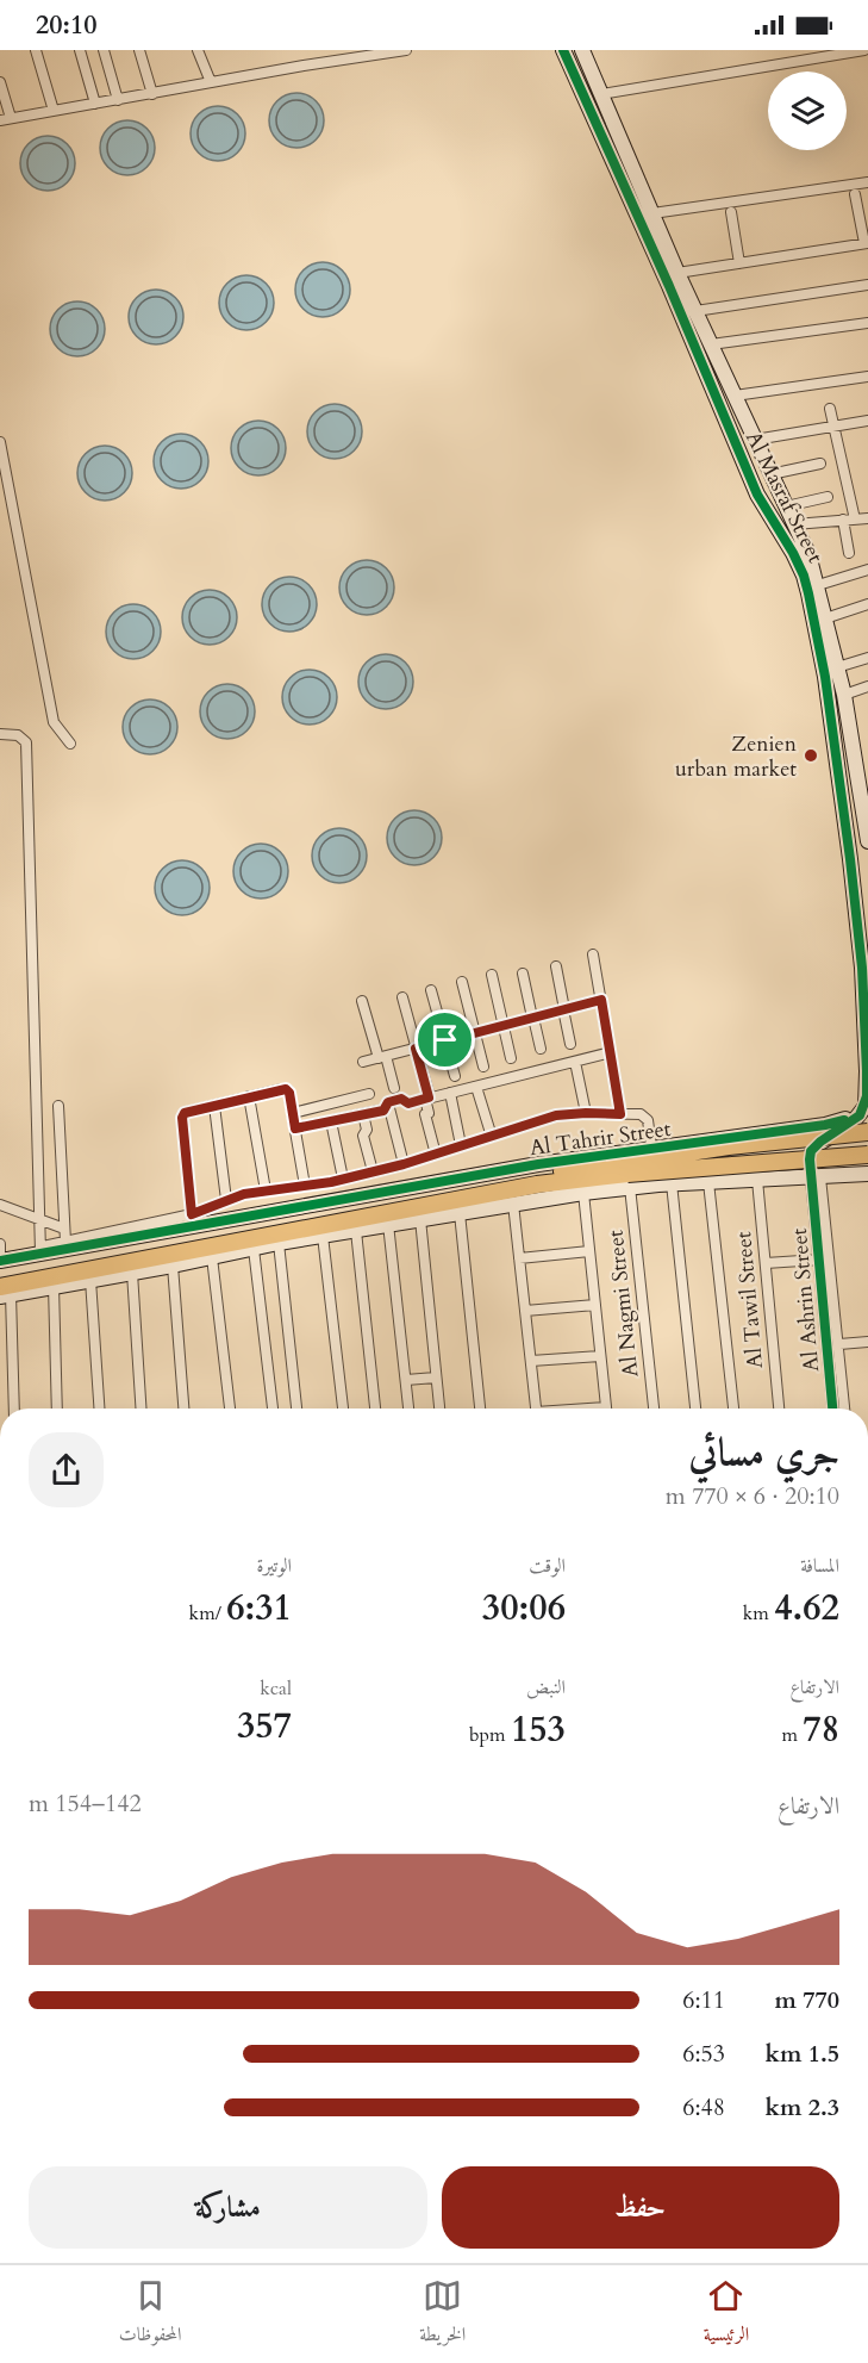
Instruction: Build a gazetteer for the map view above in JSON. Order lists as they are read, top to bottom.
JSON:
{
  "streets": {
    "street": [
      "Al Masraf Street",
      "Al Tahrir Street",
      "Al Tawil Street",
      "Al Ashrin Street",
      "Al Nagmi Street"
    ]
  },
  "crossings": [
    ["Al Masraf Street", "Al Tahrir Street"]
  ],
  "places": ["Zenien urban market"],
  "page": {
    "status": "20:10",
    "heading": ["جري مسائي", "20:10 · 6 × 770 m"],
    "stats": [
      ["المسافة", "4.62 km"],
      ["الوقت", "30:06"],
      ["الوتيرة", "6:31 /km"],
      ["الارتفاع", "78 m"],
      ["النبض", "153 bpm"],
      ["kcal", "357"]
    ],
    "chart": ["الارتفاع", "142–154 m"],
    "list": [
      {
        "name": "770 m",
        "note": "6:11"
      },
      {
        "name": "1.5 km",
        "note": "6:53"
      },
      {
        "name": "2.3 km",
        "note": "6:48"
      }
    ],
    "buttons": ["حفظ", "مشاركة"],
    "tabs": ["الرئيسية", "الخريطة", "المحفوظات"]
  }
}
